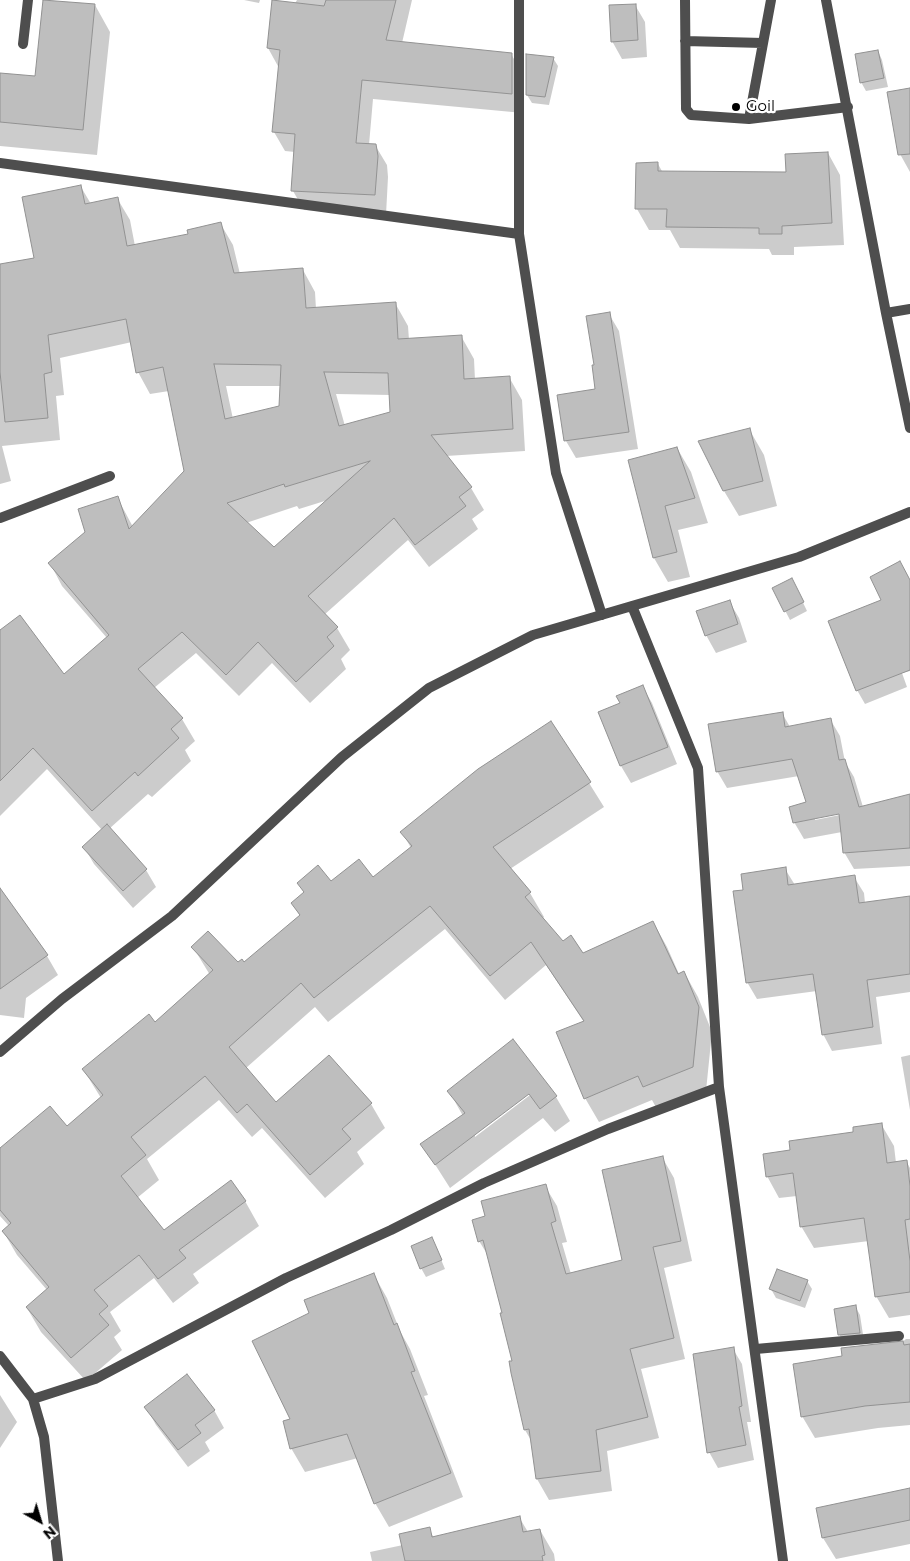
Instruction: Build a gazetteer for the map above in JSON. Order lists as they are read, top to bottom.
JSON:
{
  "places": ["Goil"],
  "north": "bottom right"
}
